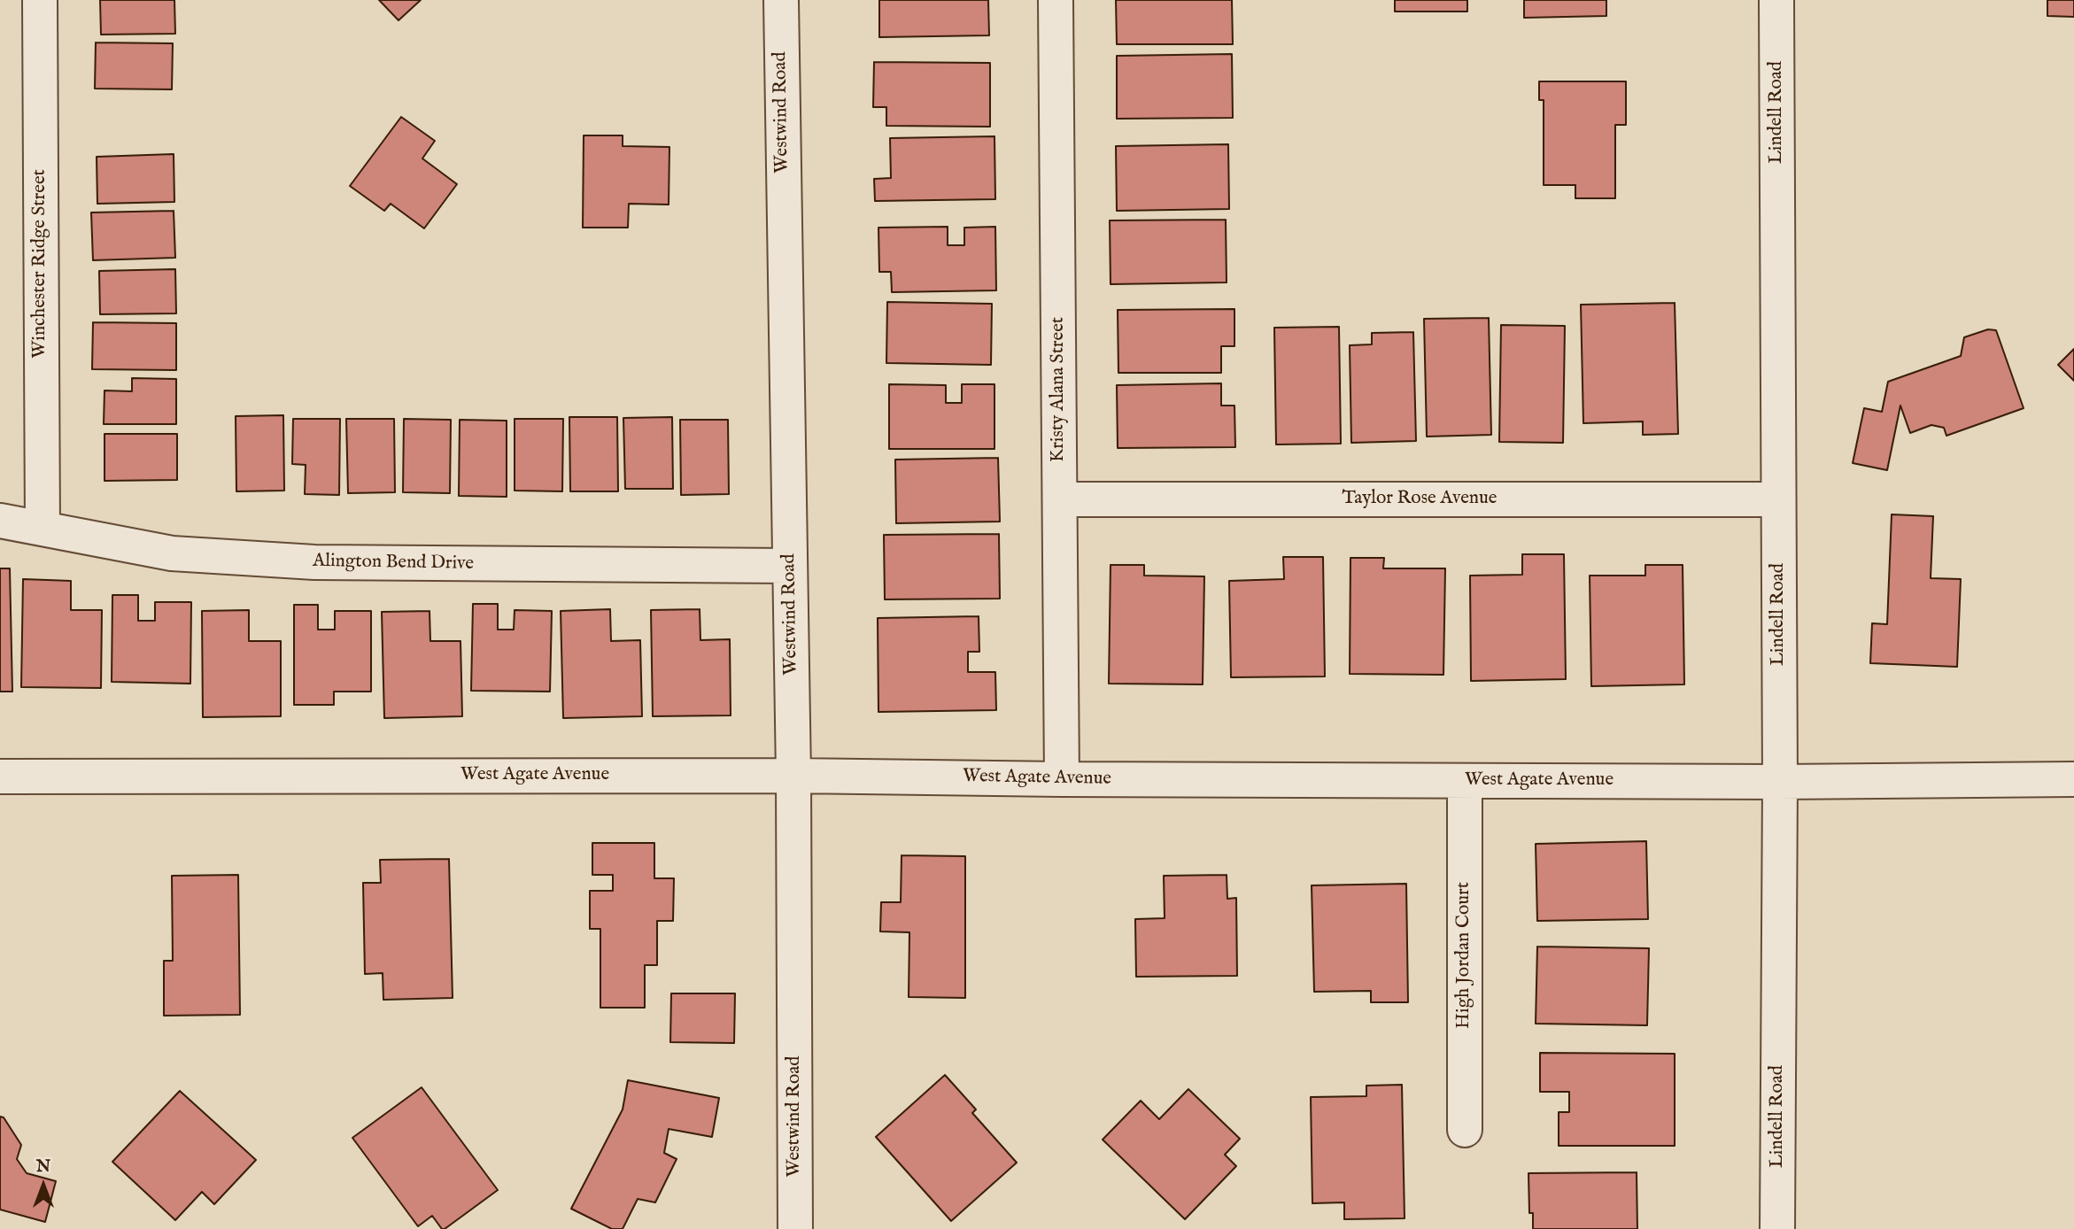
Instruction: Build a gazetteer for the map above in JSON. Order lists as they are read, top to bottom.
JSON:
{
  "streets": {
    "street": [
      "Westwind Road",
      "Lindell Road",
      "Winchester Ridge Street",
      "Kristy Alana Street",
      "Taylor Rose Avenue",
      "Alington Bend Drive",
      "West Agate Avenue",
      "High Jordan Court"
    ]
  },
  "crossings": [
    ["Westwind Road", "Alington Bend Drive"],
    ["Westwind Road", "West Agate Avenue"],
    ["Lindell Road", "Taylor Rose Avenue"],
    ["Lindell Road", "West Agate Avenue"],
    ["Winchester Ridge Street", "Alington Bend Drive"],
    ["Kristy Alana Street", "Taylor Rose Avenue"],
    ["Kristy Alana Street", "West Agate Avenue"],
    ["West Agate Avenue", "High Jordan Court"]
  ],
  "north": "top"
}
